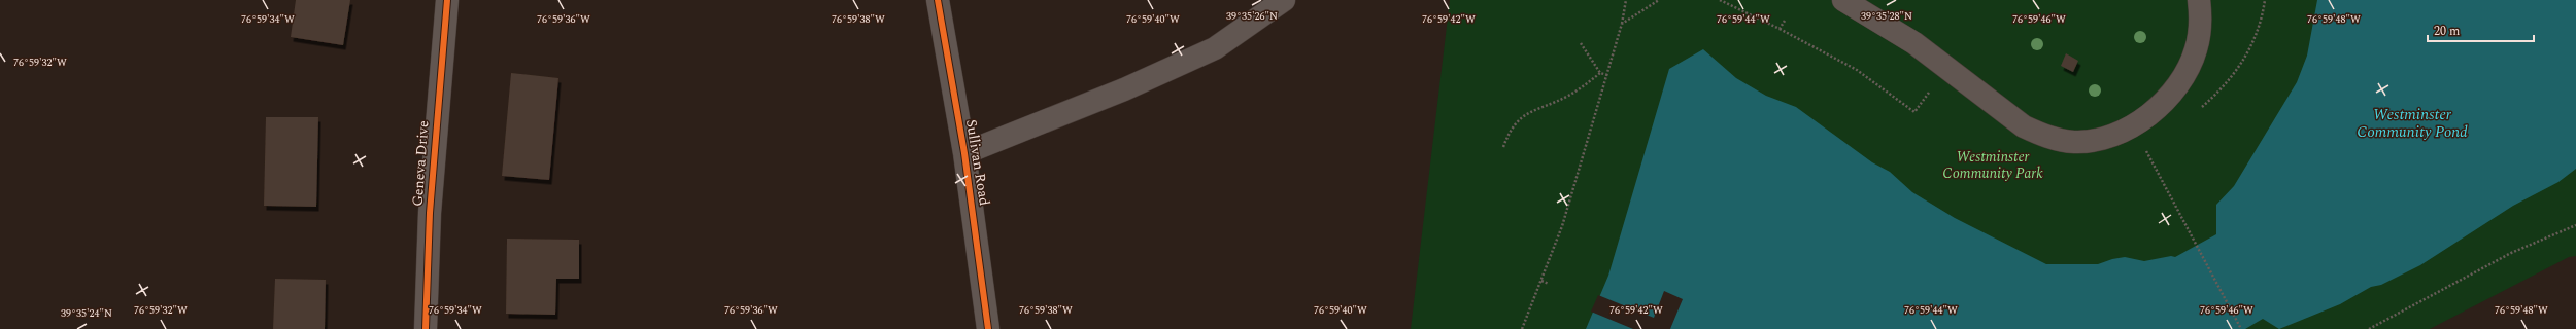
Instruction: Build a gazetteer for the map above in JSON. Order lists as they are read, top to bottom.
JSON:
{
  "streets": {
    "street": ["Sullivan Road", "Geneva Drive"]
  },
  "water": ["Westminster Community Pond"],
  "parks": ["Westminster Community Park"],
  "scale_bar": "20 m",
  "coordinates": [
    "39°35'26\"N",
    "39°35'28\"N",
    "76°59'48\"W",
    "76°59'34\"W",
    "76°59'36\"W",
    "76°59'38\"W",
    "76°59'40\"W",
    "76°59'42\"W",
    "76°59'44\"W",
    "76°59'46\"W",
    "76°59'32\"W",
    "39°35'24\"N"
  ]
}
